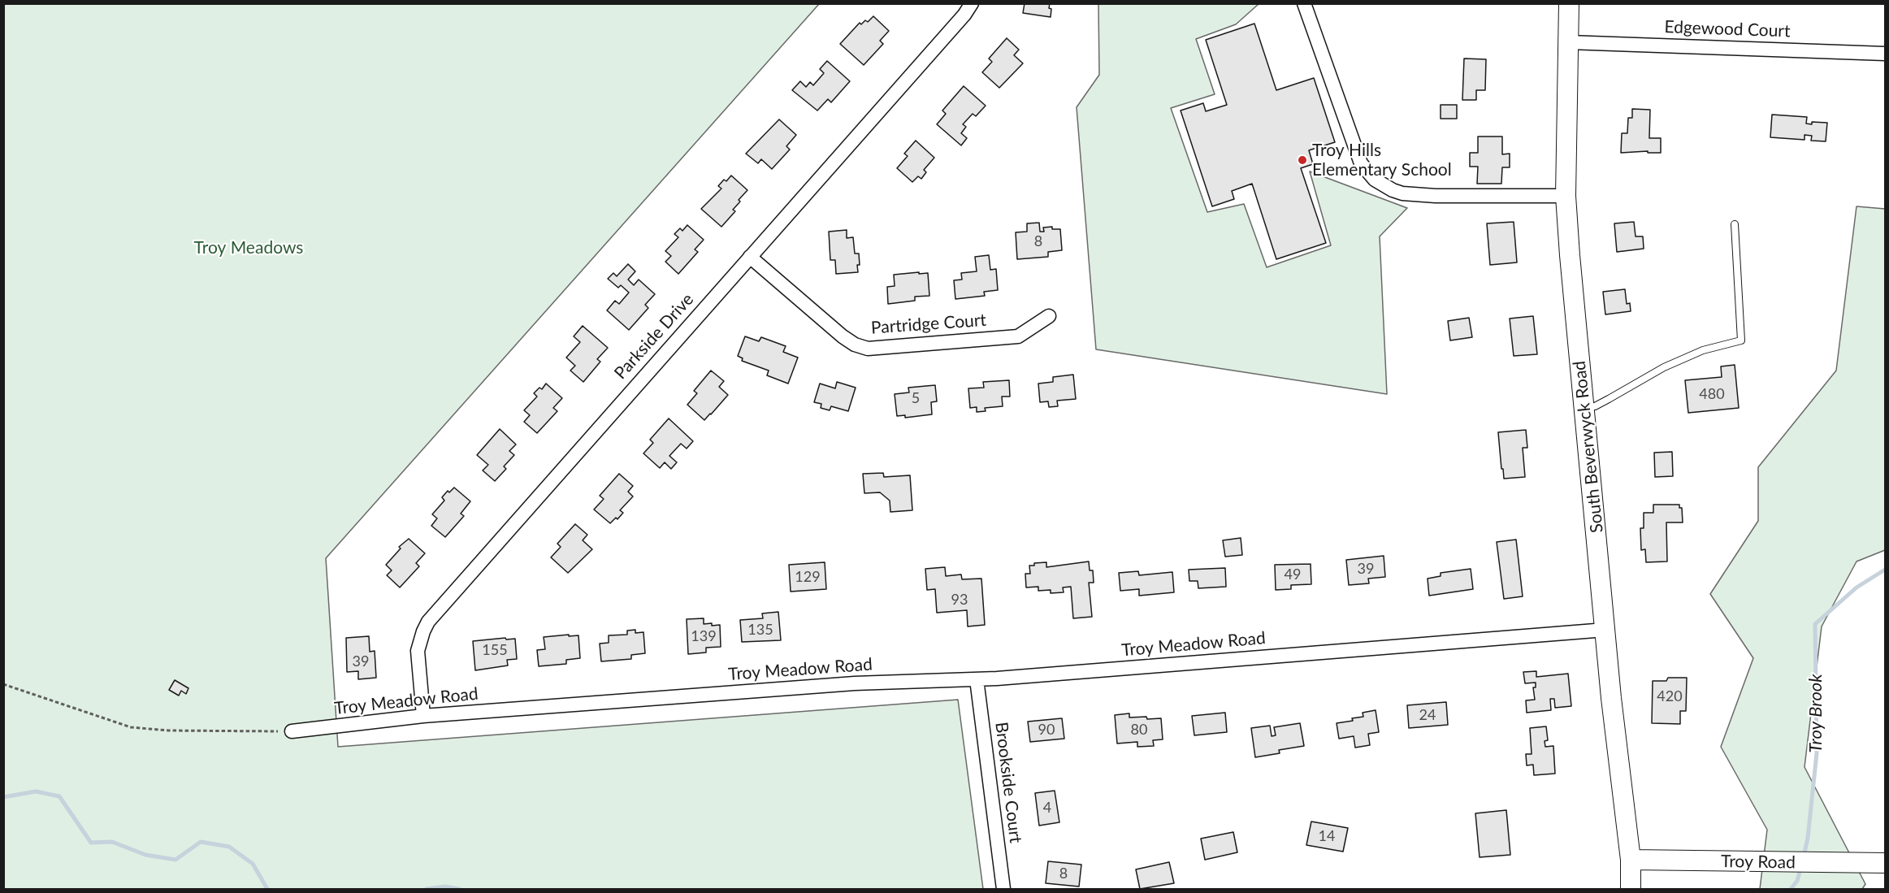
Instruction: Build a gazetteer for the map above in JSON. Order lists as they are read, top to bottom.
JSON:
{
  "streets": {
    "main road": ["South Beverwyck Road", "Troy Road"],
    "street": [
      "Edgewood Court",
      "Partridge Court",
      "Parkside Drive",
      "Troy Meadow Road",
      "Brookside Court"
    ]
  },
  "crossings": [
    ["Edgewood Court", "South Beverwyck Road"],
    ["Partridge Court", "Parkside Drive"],
    ["Parkside Drive", "Troy Meadow Road"],
    ["South Beverwyck Road", "Troy Meadow Road"],
    ["South Beverwyck Road", "Troy Road"],
    ["Troy Meadow Road", "Brookside Court"]
  ],
  "water": ["Troy Brook"],
  "parks": ["Troy Meadows"],
  "places": ["Troy Hills Elementary School"],
  "house_numbers": [
    "8",
    "480",
    "5",
    "39",
    "49",
    "129",
    "93",
    "135",
    "139",
    "155",
    "39",
    "420",
    "24",
    "90",
    "80",
    "4",
    "14",
    "8"
  ]
}
